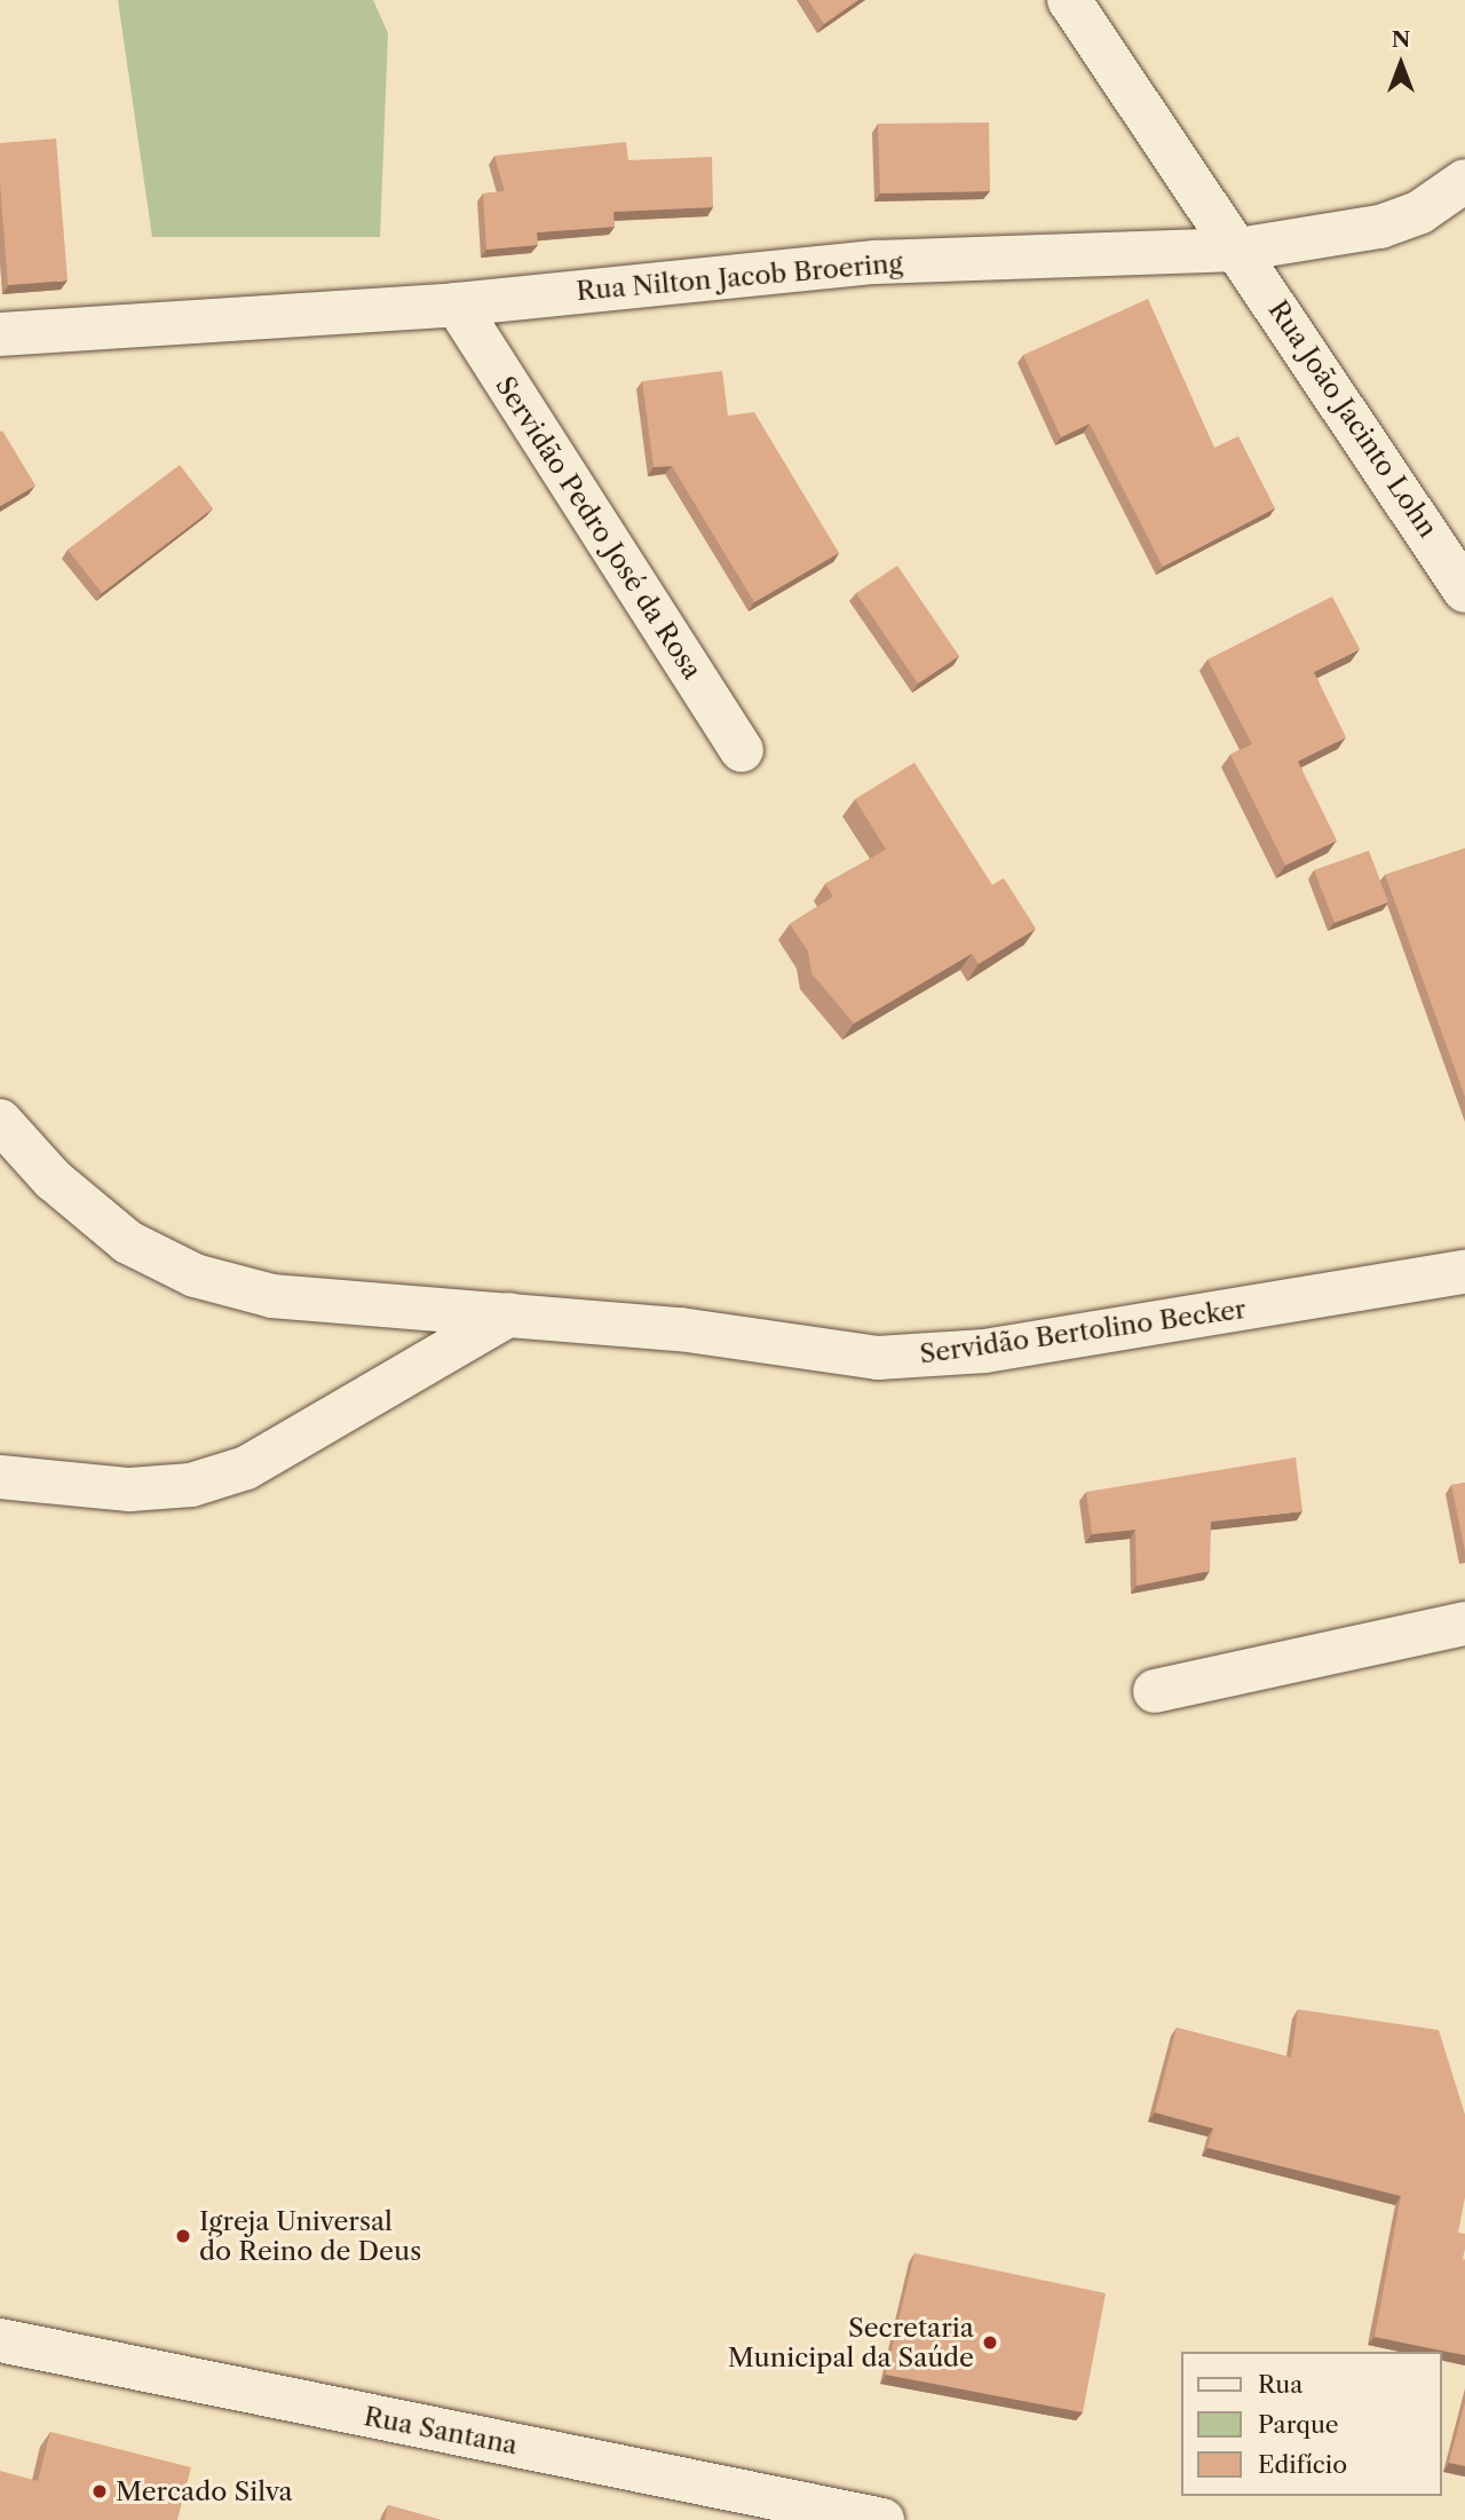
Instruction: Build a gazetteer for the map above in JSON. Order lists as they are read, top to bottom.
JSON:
{
  "streets": {
    "street": [
      "Rua Nilton Jacob Broering",
      "Rua João Jacinto Lohn",
      "Servidão Pedro José da Rosa",
      "Servidão Bertolino Becker",
      "Rua Santana"
    ]
  },
  "crossings": [
    ["Rua Nilton Jacob Broering", "Rua João Jacinto Lohn"],
    ["Rua Nilton Jacob Broering", "Servidão Pedro José da Rosa"]
  ],
  "places": ["Igreja Universal do Reino de Deus", "Secretaria Municipal da Saúde", "Mercado Silva"],
  "legend": ["Rua", "Parque", "Edifício"],
  "north": "top"
}
